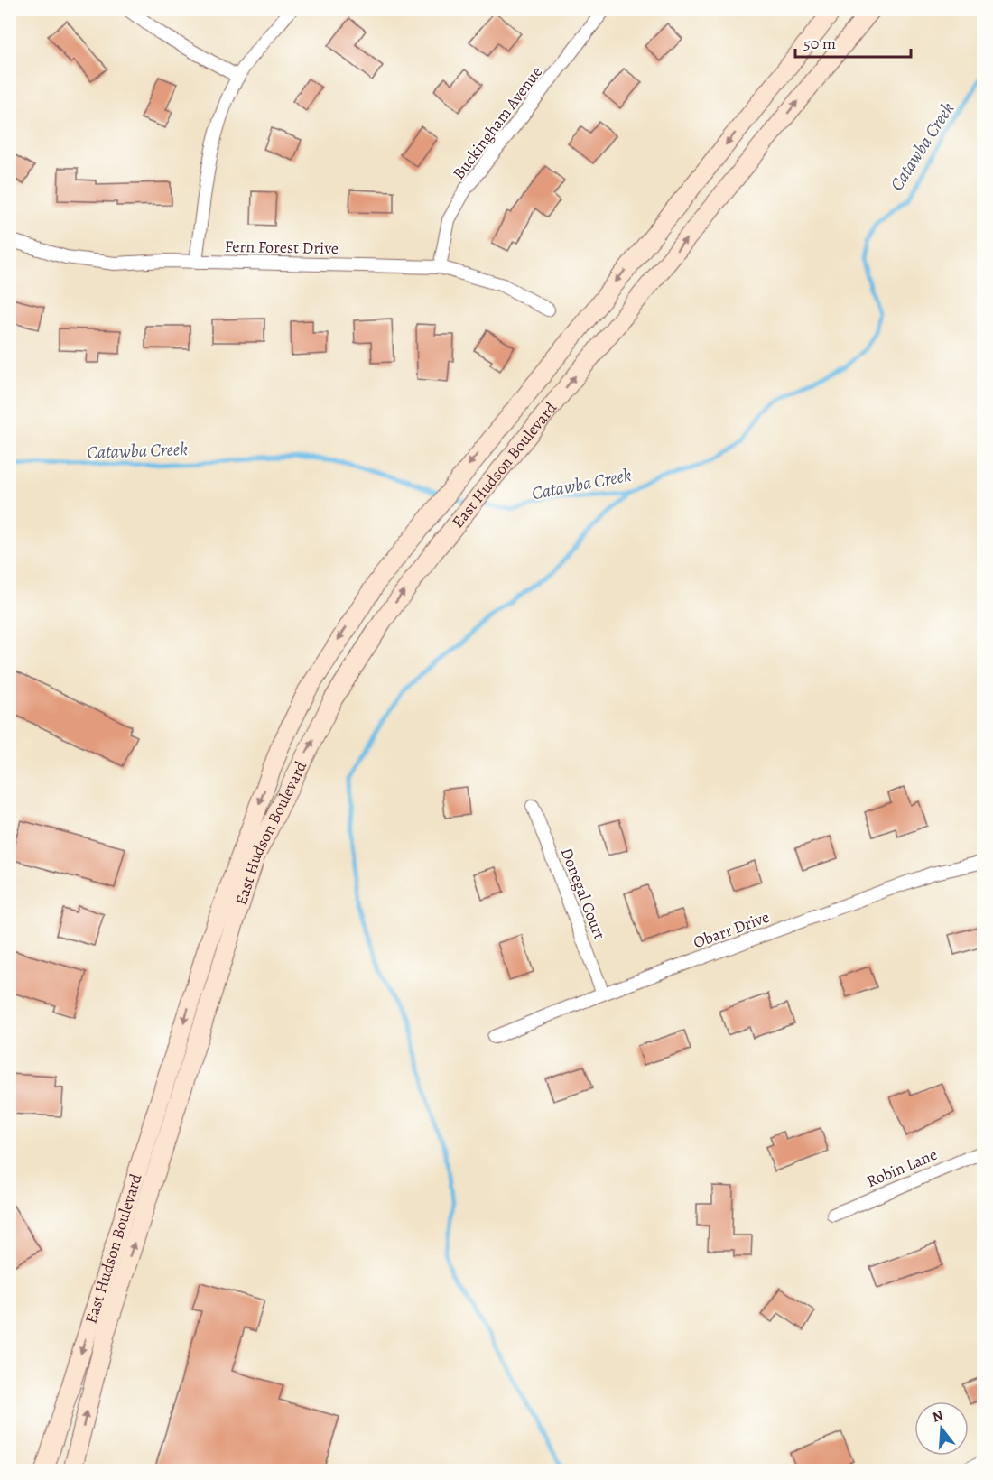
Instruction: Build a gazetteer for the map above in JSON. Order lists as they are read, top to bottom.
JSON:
{
  "streets": {
    "main road": ["East Hudson Boulevard"],
    "street": [
      "Buckingham Avenue",
      "Fern Forest Drive",
      "Donegal Court",
      "Obarr Drive",
      "Robin Lane"
    ]
  },
  "crossings": [
    ["Buckingham Avenue", "Fern Forest Drive"],
    ["Donegal Court", "Obarr Drive"]
  ],
  "water": ["Catawba Creek"],
  "scale_bar": "50 m",
  "north": "top"
}
